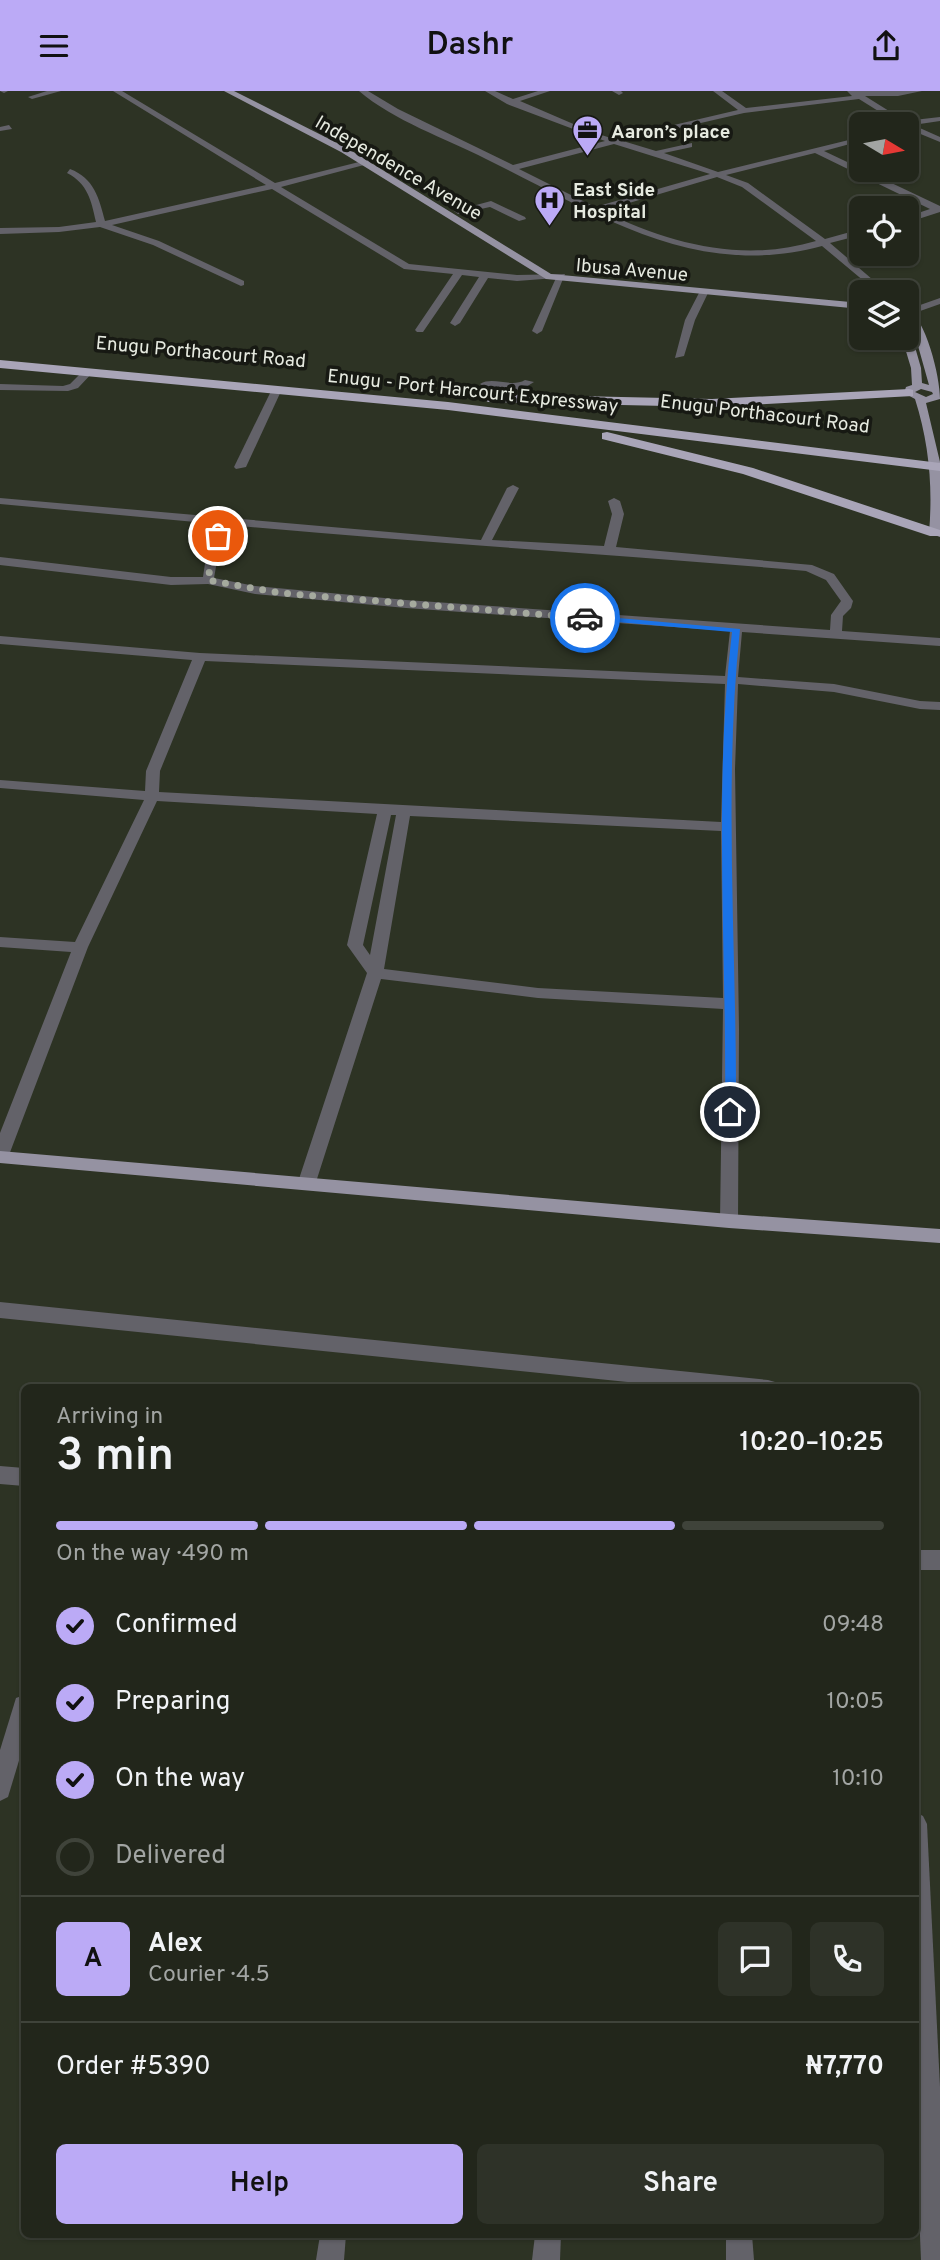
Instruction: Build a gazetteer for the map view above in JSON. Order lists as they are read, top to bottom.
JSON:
{
  "streets": {
    "highway": ["Enugu Porthacourt Road", "Enugu - Port Harcourt Expressway"],
    "main road": ["Independence Avenue", "Ibusa Avenue"]
  },
  "crossings": [
    ["Independence Avenue", "Ibusa Avenue"]
  ],
  "places": {
    "office": ["Aaron’s place"],
    "hospital": ["East Side Hospital"]
  },
  "north": "right",
  "page": {
    "header": "Dashr",
    "heading": ["3 min", "Arriving in", "10:20–10:25"],
    "panel": [
      "Alex",
      "Courier · 4.5",
      "Order #5390",
      "₦7,770"
    ],
    "bar": "On the way · 490 m",
    "list": [
      ["Confirmed", "09:48"],
      ["Preparing", "10:05"],
      ["On the way", "10:10"],
      "Delivered"
    ],
    "round": "A",
    "buttons": ["Help", "Share"]
  }
}
